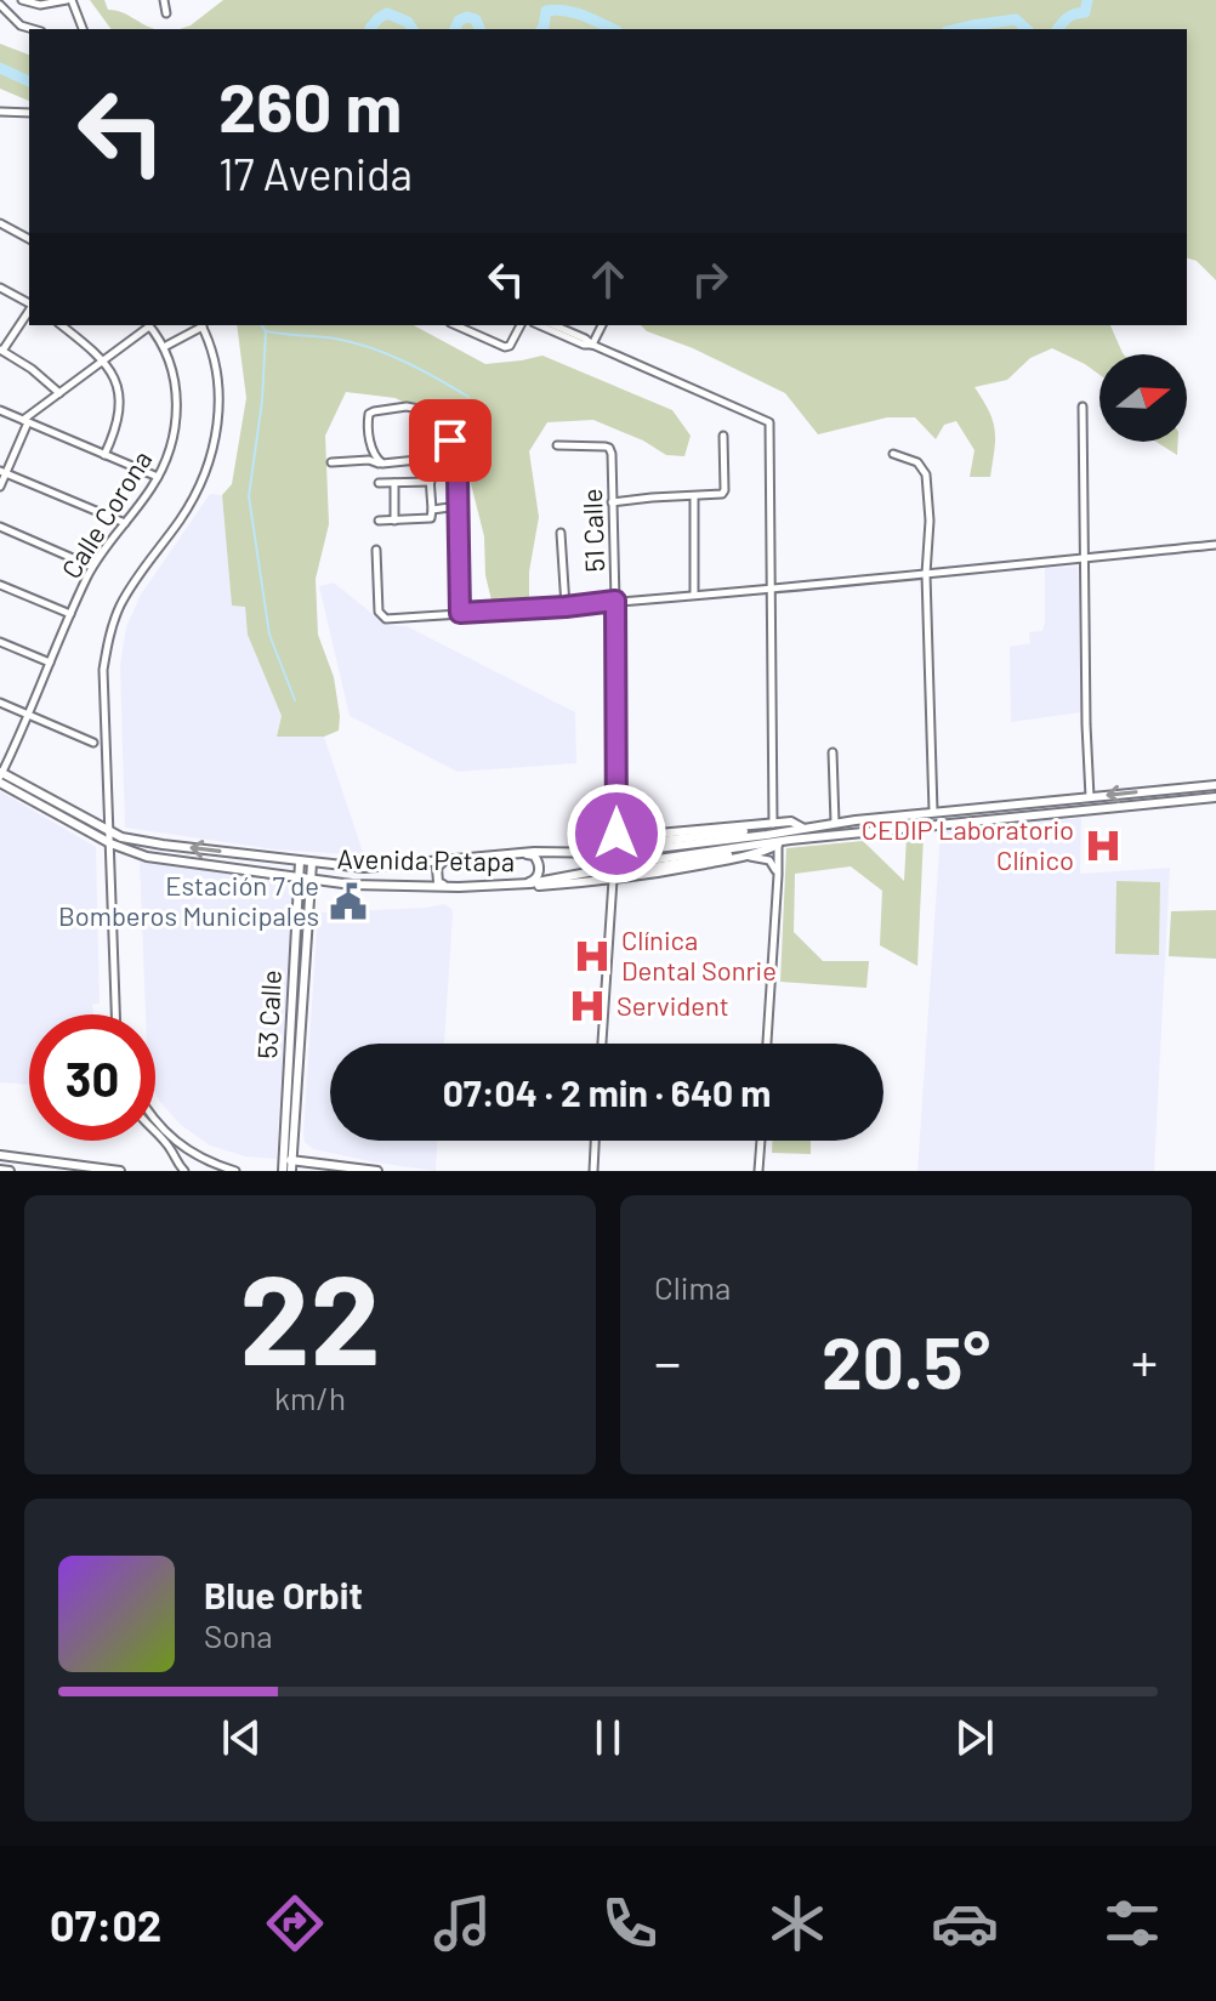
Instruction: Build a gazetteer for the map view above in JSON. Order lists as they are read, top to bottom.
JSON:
{
  "streets": {
    "main road": ["Avenida Petapa", "53 Calle"],
    "street": ["Calle Corona", "51 Calle"]
  },
  "crossings": [
    ["Calle Corona", "Avenida Petapa"],
    ["Avenida Petapa", "53 Calle"]
  ],
  "places": {
    "hospital": ["CEDIP Laboratorio Clínico", "Clínica Dental Sonrie", "Servident"],
    "public building": ["Estación 7 de Bomberos Municipales"]
  },
  "north": "right",
  "page": {
    "turn": ["260 m", "17 Avenida"],
    "limit": "30",
    "trip": "07:04 · 2 min · 640 m",
    "tile": [
      ["22", "km/h"],
      "Clima"
    ],
    "heat": ["−", "20.5°", "+"],
    "song": ["Blue Orbit", "Sona"],
    "tabs": "07:02"
  }
}
